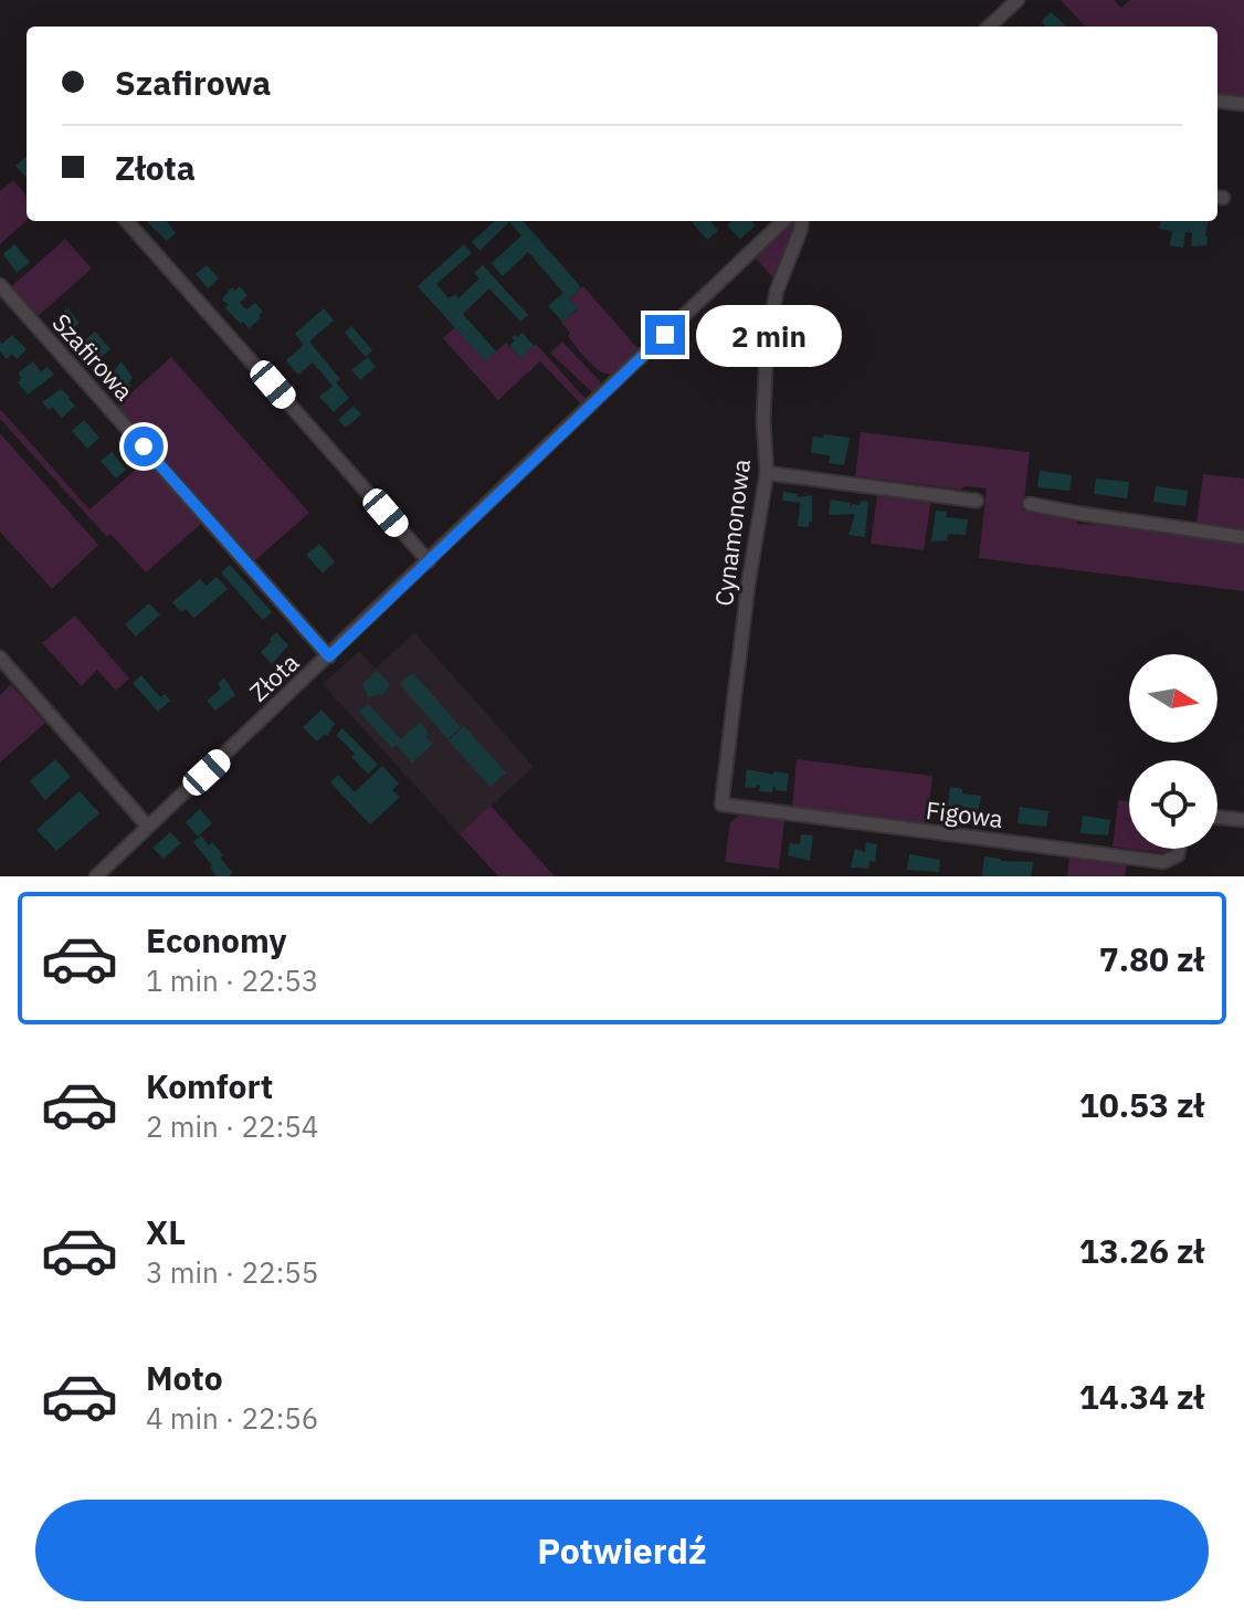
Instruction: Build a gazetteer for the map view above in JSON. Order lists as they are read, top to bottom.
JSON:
{
  "streets": {
    "street": [
      "Szafirowa",
      "Cynamonowa",
      "Złota",
      "Figowa"
    ]
  },
  "crossings": [
    ["Szafirowa", "Złota"],
    ["Cynamonowa", "Figowa"]
  ],
  "north": "right",
  "page": {
    "banner": ["Szafirowa", "Złota"],
    "bubble": "2 min",
    "list": [
      {
        "name": "Economy",
        "note": "1 min · 22:53",
        "value": "7.80 zł"
      },
      {
        "name": "Komfort",
        "note": "2 min · 22:54",
        "value": "10.53 zł"
      },
      {
        "name": "XL",
        "note": "3 min · 22:55",
        "value": "13.26 zł"
      },
      {
        "name": "Moto",
        "note": "4 min · 22:56",
        "value": "14.34 zł"
      }
    ],
    "buttons": "Potwierdź"
  }
}
